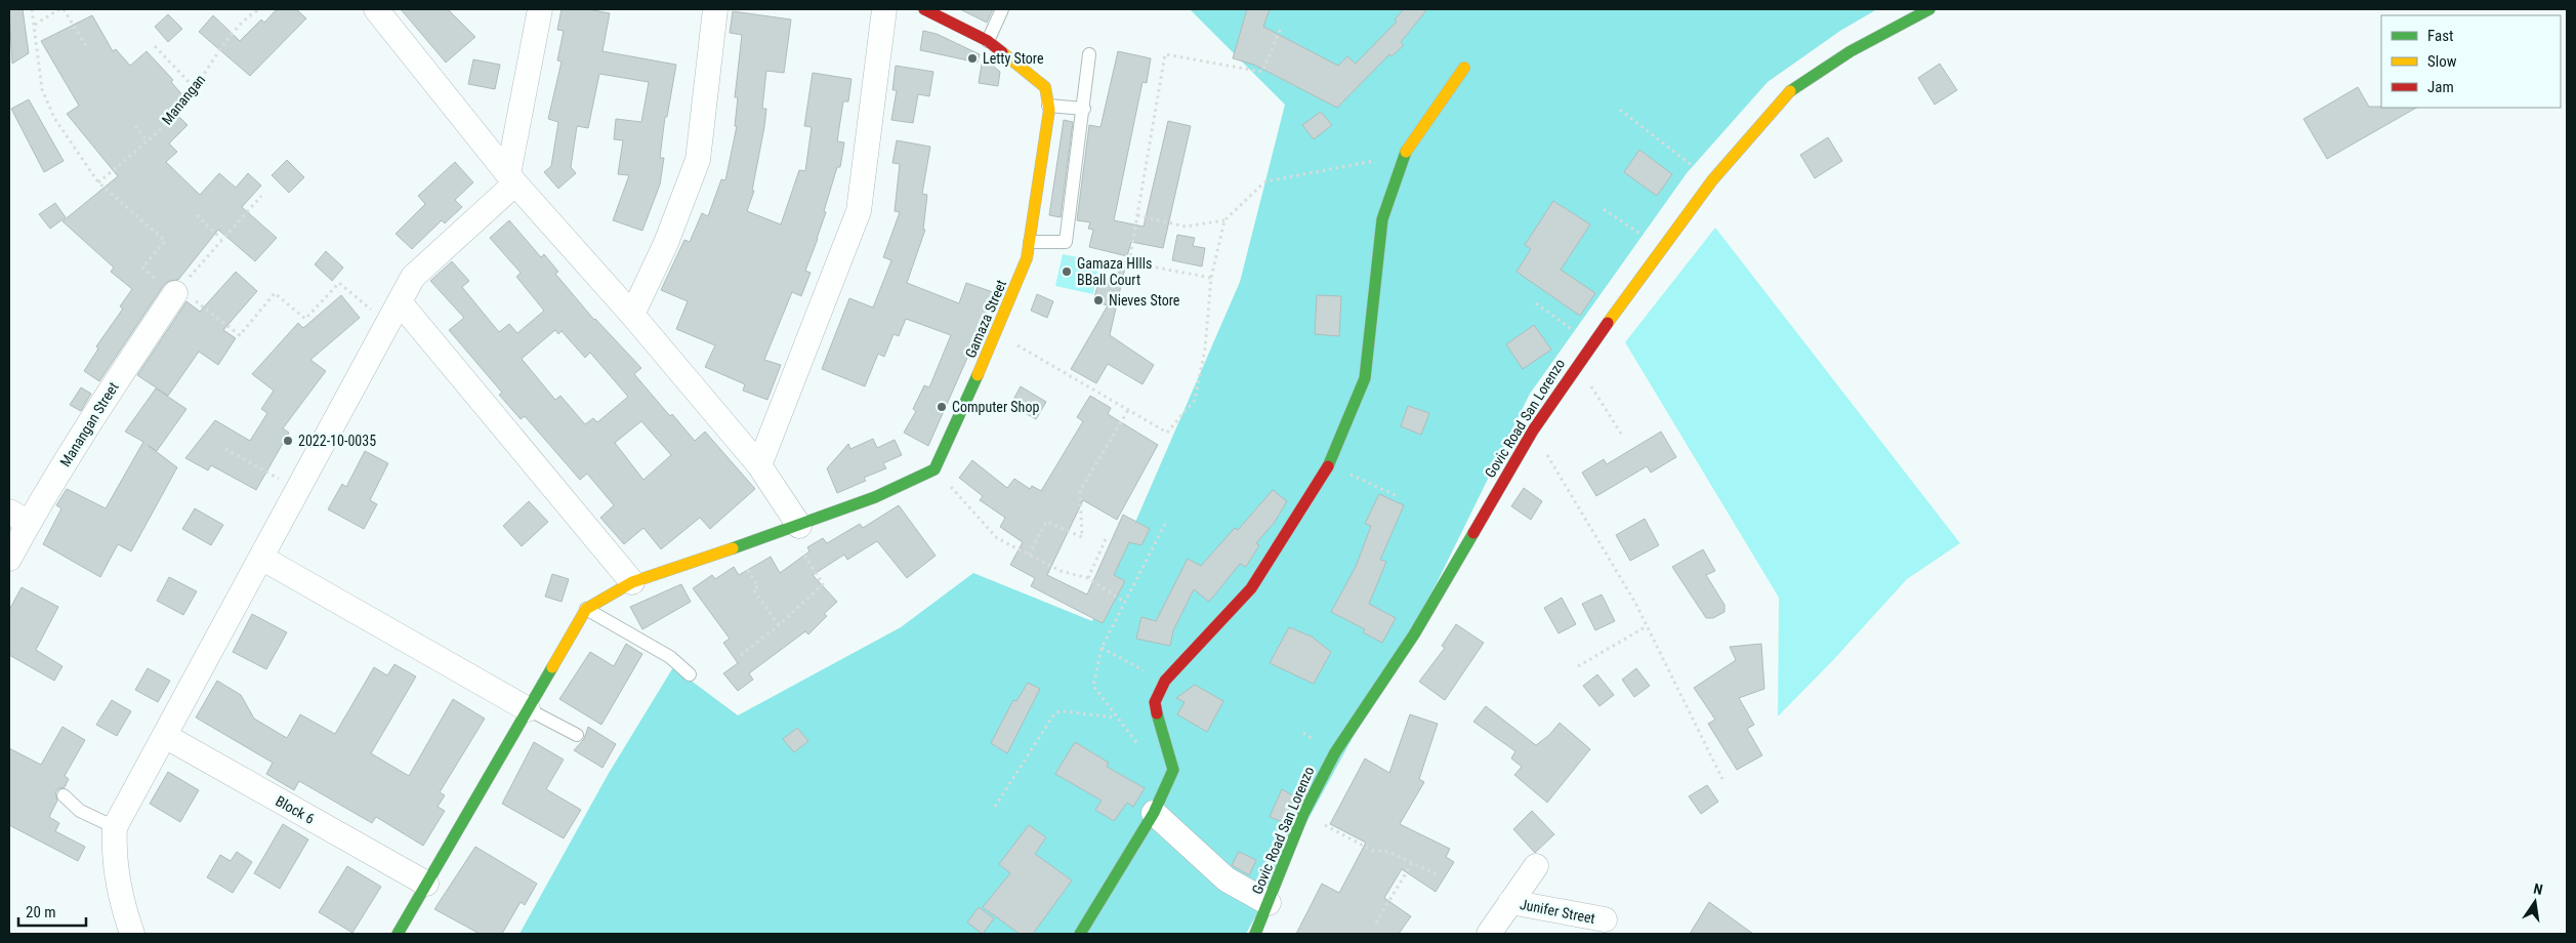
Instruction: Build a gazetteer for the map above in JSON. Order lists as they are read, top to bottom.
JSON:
{
  "streets": {
    "street": [
      "Gamaza Street",
      "Govic Road San Lorenzo",
      "Manangan Street",
      "Block 6",
      "Junifer Street"
    ],
    "path": ["Manangan"]
  },
  "places": [
    "Letty Store",
    "Gamaza HIlls BBall Court",
    "Nieves Store",
    "Computer Shop",
    "2022-10-0035"
  ],
  "legend": ["Fast", "Slow", "Jam"],
  "scale_bar": "20 m",
  "north": "top"
}
